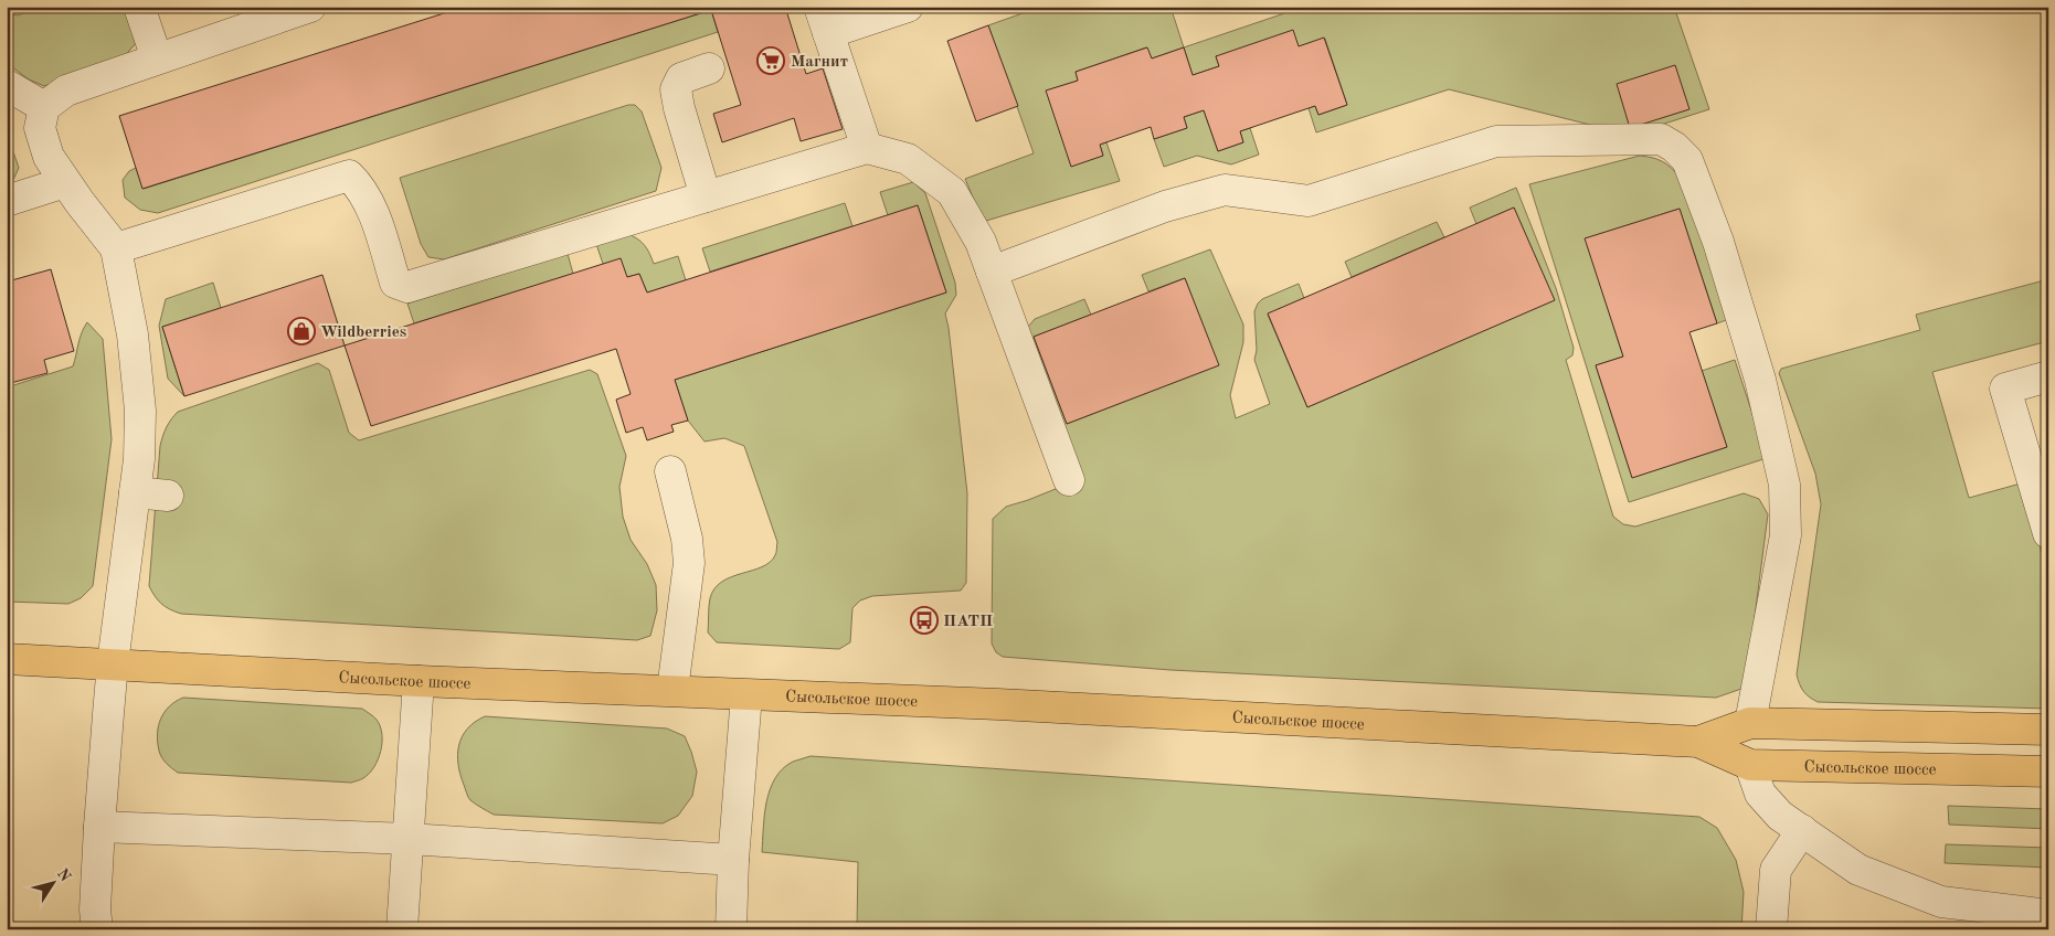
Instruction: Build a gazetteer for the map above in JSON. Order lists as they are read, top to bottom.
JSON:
{
  "streets": {
    "main road": ["Сысольское шоссе"]
  },
  "places": {
    "supermarket": ["Магнит"],
    "shop": ["Wildberries"],
    "bus stop": ["ПАТП"]
  },
  "north": "top right"
}
